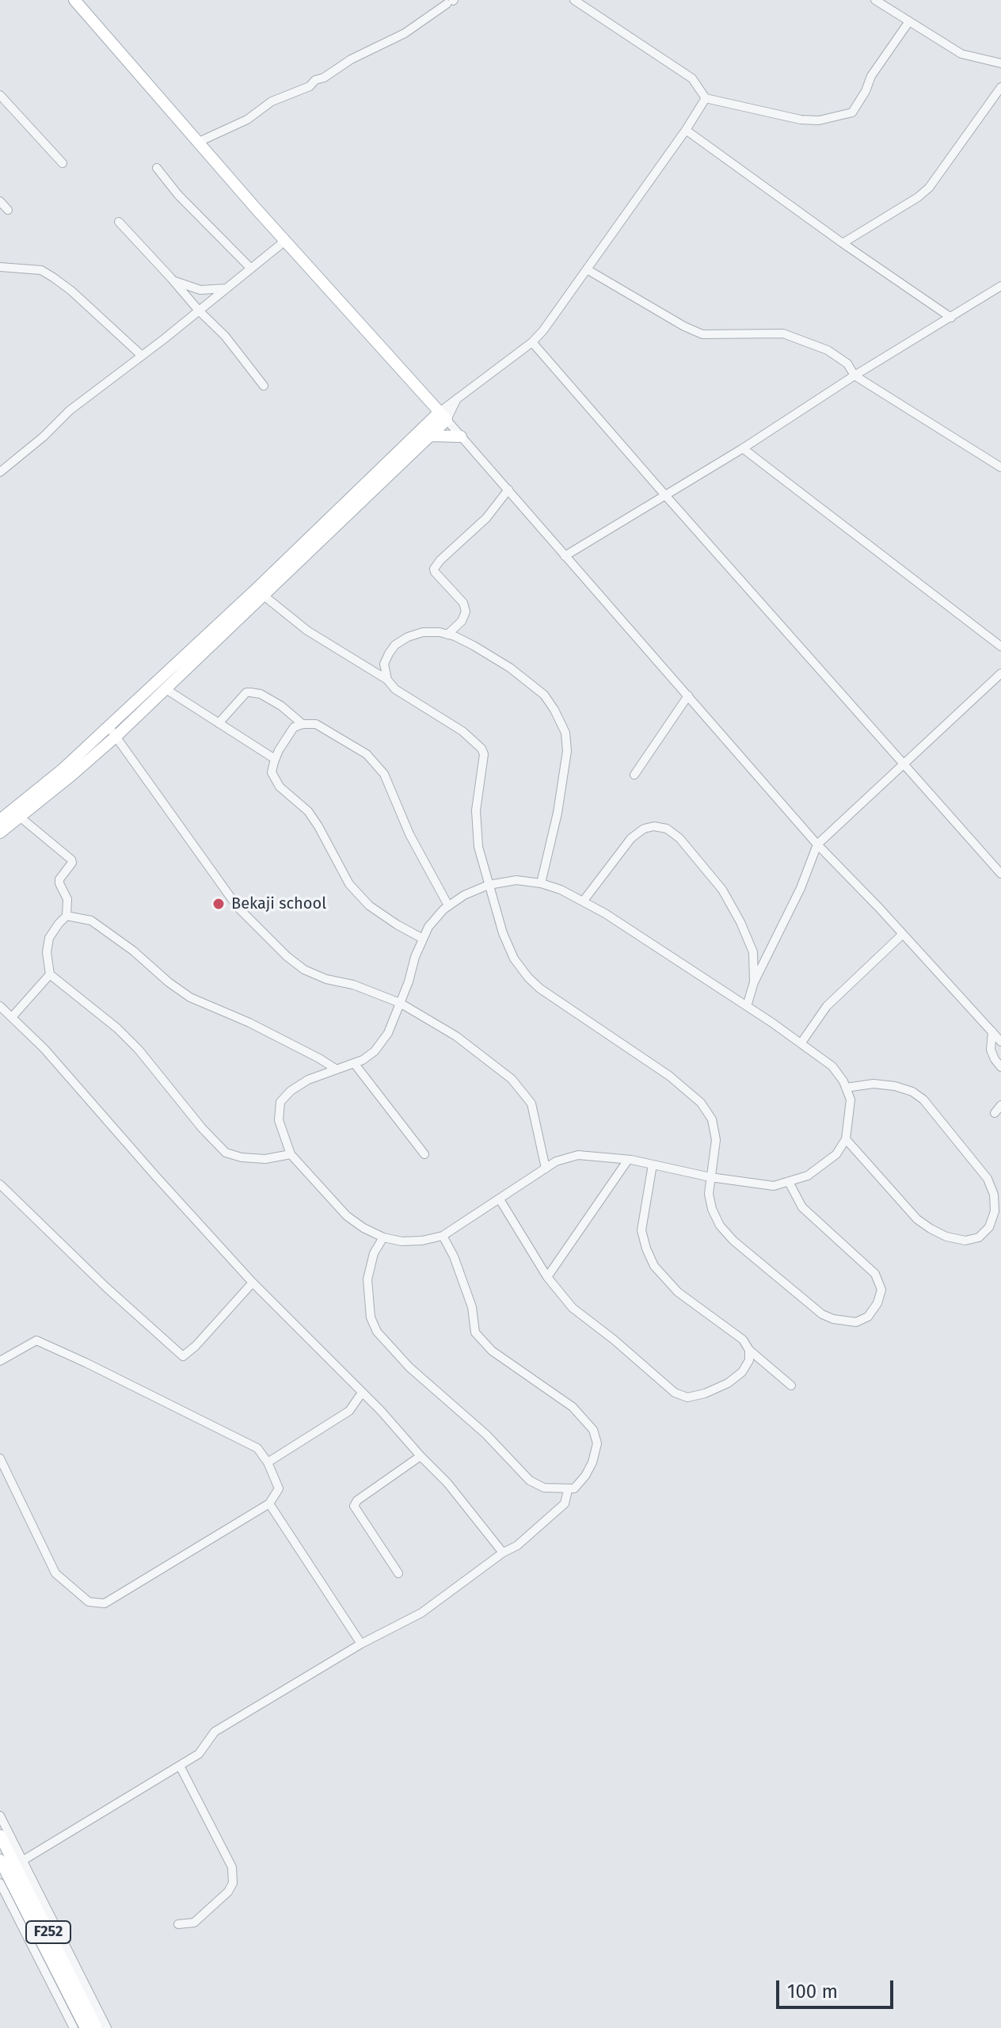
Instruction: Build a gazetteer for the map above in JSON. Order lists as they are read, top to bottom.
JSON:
{
  "streets": {
    "main road": ["F252"]
  },
  "places": ["Bekaji school"],
  "scale_bar": "100 m"
}
